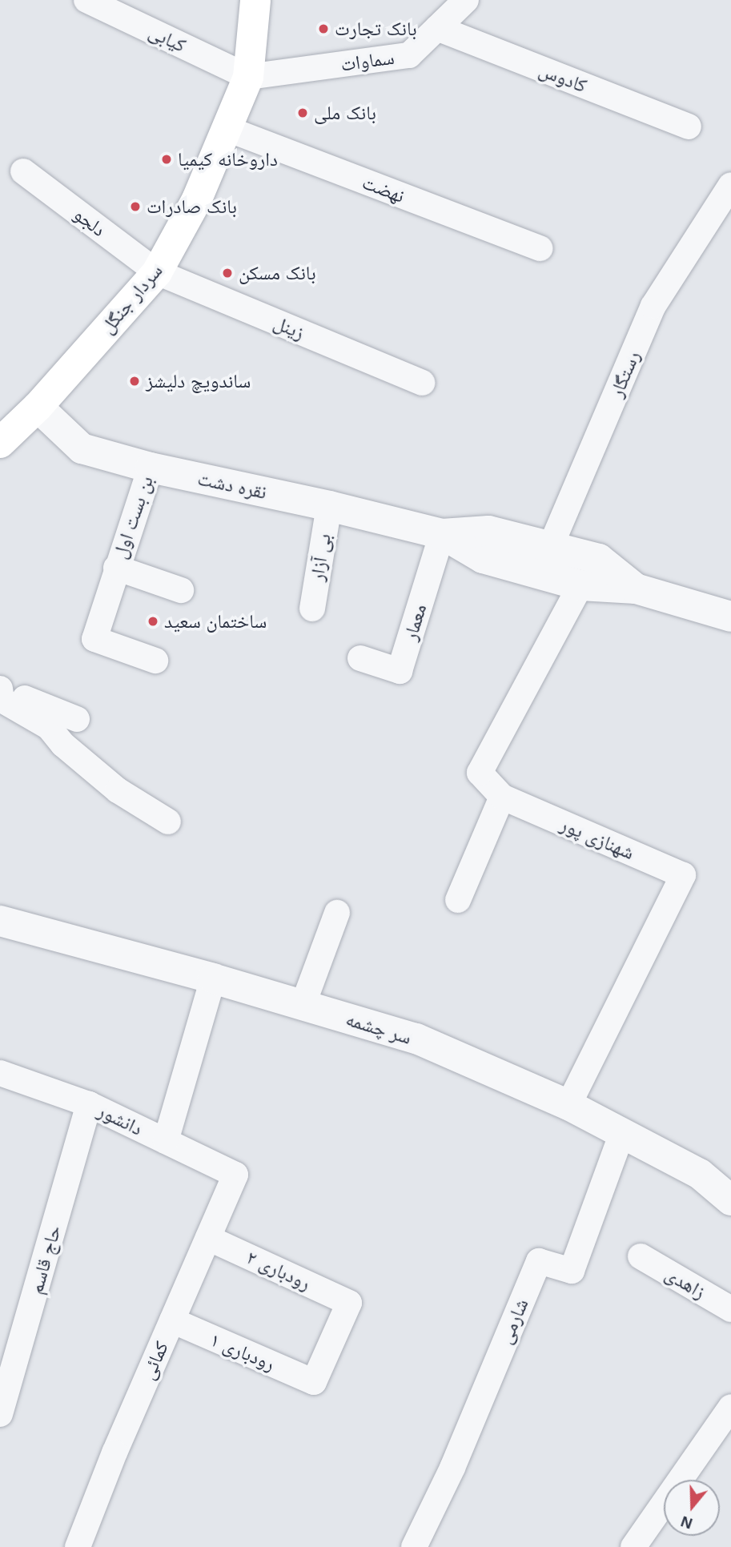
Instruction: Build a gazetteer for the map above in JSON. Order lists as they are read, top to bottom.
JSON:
{
  "streets": {
    "main road": ["سردار جنگل"],
    "street": [
      "کیابی",
      "سماوات",
      "کادوس",
      "نهضت",
      "دلجو",
      "زینل",
      "رستگار",
      "نقره دشت",
      "بن بست اول",
      "بی آزار",
      "معمار",
      "شهنازی پور",
      "سر چشمه",
      "دانشور",
      "حاج قاسم",
      "رودباری ۲",
      "زاهدی",
      "شارمی",
      "رودباری ۱",
      "کمائی"
    ]
  },
  "crossings": [
    ["کیابی", "سماوات"],
    ["کیابی", "سردار جنگل"],
    ["سماوات", "کادوس"],
    ["سماوات", "سردار جنگل"],
    ["نهضت", "سردار جنگل"],
    ["دلجو", "سردار جنگل"],
    ["دلجو", "زینل"],
    ["سردار جنگل", "زینل"],
    ["سردار جنگل", "نقره دشت"],
    ["رستگار", "نقره دشت"],
    ["نقره دشت", "بن بست اول"],
    ["نقره دشت", "بی آزار"],
    ["نقره دشت", "معمار"],
    ["نقره دشت", "شهنازی پور"],
    ["شهنازی پور", "سر چشمه"],
    ["سر چشمه", "شارمی"],
    ["دانشور", "حاج قاسم"],
    ["دانشور", "کمائی"],
    ["رودباری ۲", "رودباری ۱"],
    ["رودباری ۲", "کمائی"],
    ["رودباری ۱", "کمائی"]
  ],
  "places": [
    "بانک تجارت",
    "بانک ملی",
    "داروخانه کیمیا",
    "بانک صادرات",
    "بانک مسکن",
    "ساندویچ دلیشز",
    "ساختمان سعید"
  ],
  "north": "bottom"
}
